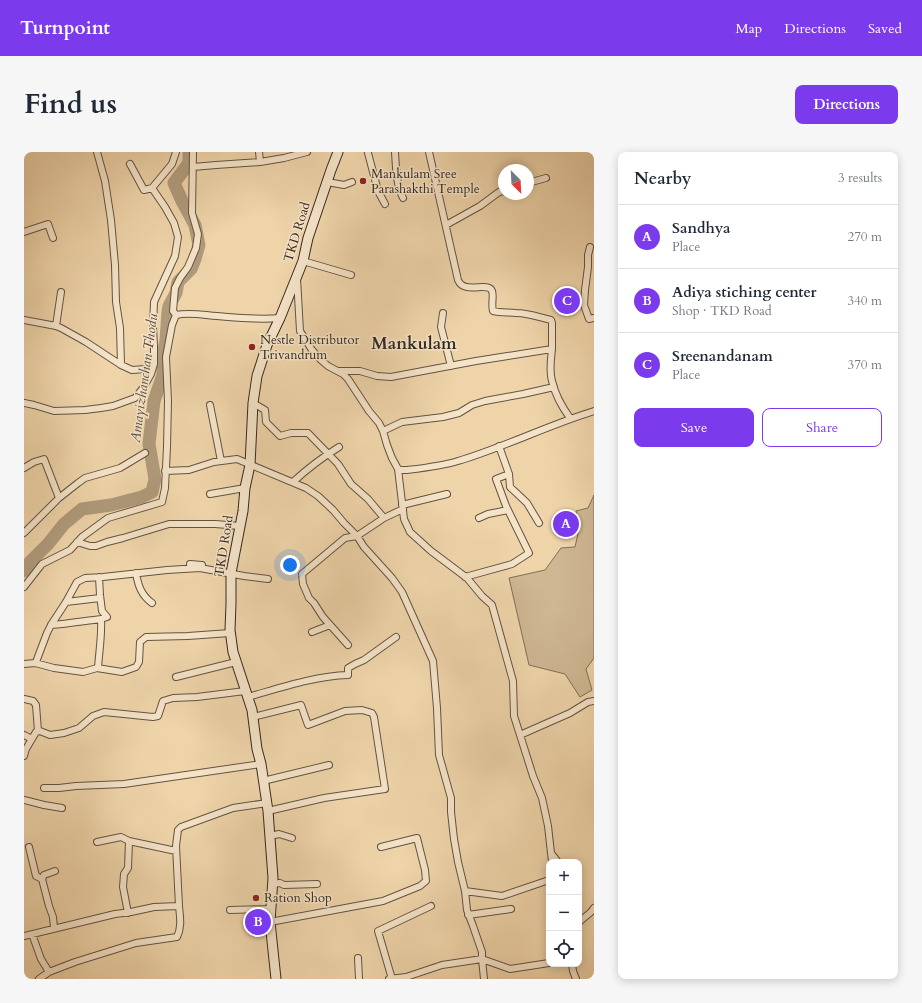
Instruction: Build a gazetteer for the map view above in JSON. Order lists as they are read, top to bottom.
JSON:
{
  "streets": {
    "street": ["TKD Road"]
  },
  "districts": ["Mankulam"],
  "water": ["Amayizhanchan Thodu"],
  "places": ["Mankulam Sree Parashakthi Temple", "Nestle Distributor Trivandrum", "Ration Shop"],
  "north": "bottom right",
  "page": {
    "header": "Turnpoint",
    "nav": ["Map", "Directions", "Saved"],
    "title": "Find us",
    "buttons": [
      "Directions",
      ["Save", "Share"]
    ],
    "heading": ["Nearby", "3 results"],
    "list": [
      {
        "mark": "A",
        "name": "Sandhya",
        "note": "Place",
        "value": "270 m"
      },
      {
        "mark": "B",
        "name": "Adiya stiching center",
        "note": "Shop · TKD Road",
        "value": "340 m"
      },
      {
        "mark": "C",
        "name": "Sreenandanam",
        "note": "Place",
        "value": "370 m"
      }
    ],
    "pins": ["C", "A", "B"],
    "map_buttons": ["+", "−"]
  }
}
